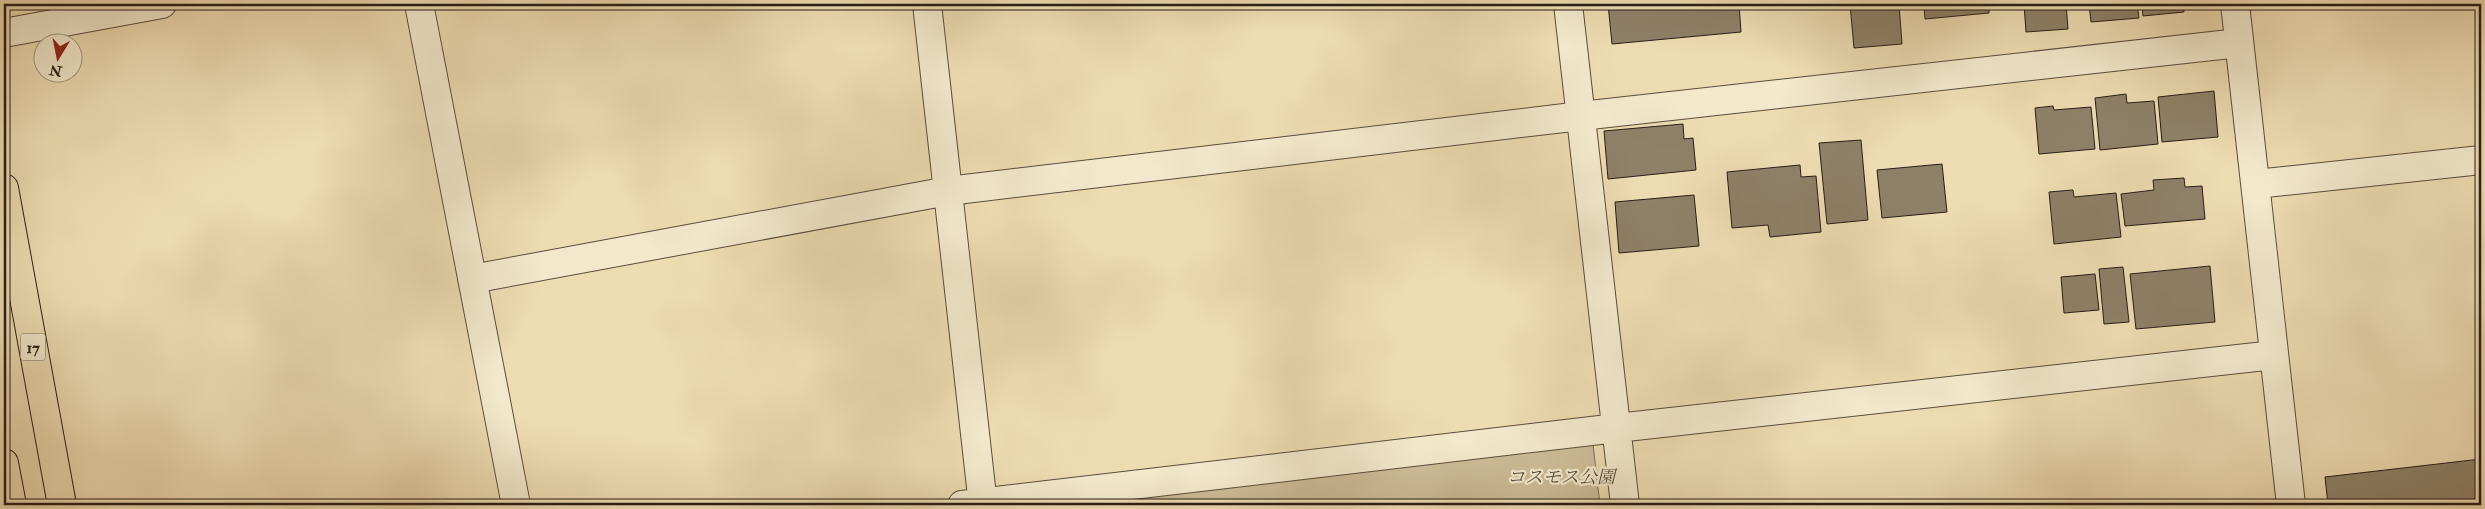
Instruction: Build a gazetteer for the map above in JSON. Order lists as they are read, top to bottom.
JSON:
{
  "streets": {
    "highway": ["17"]
  },
  "parks": ["コスモス公園"],
  "north": "bottom"
}
